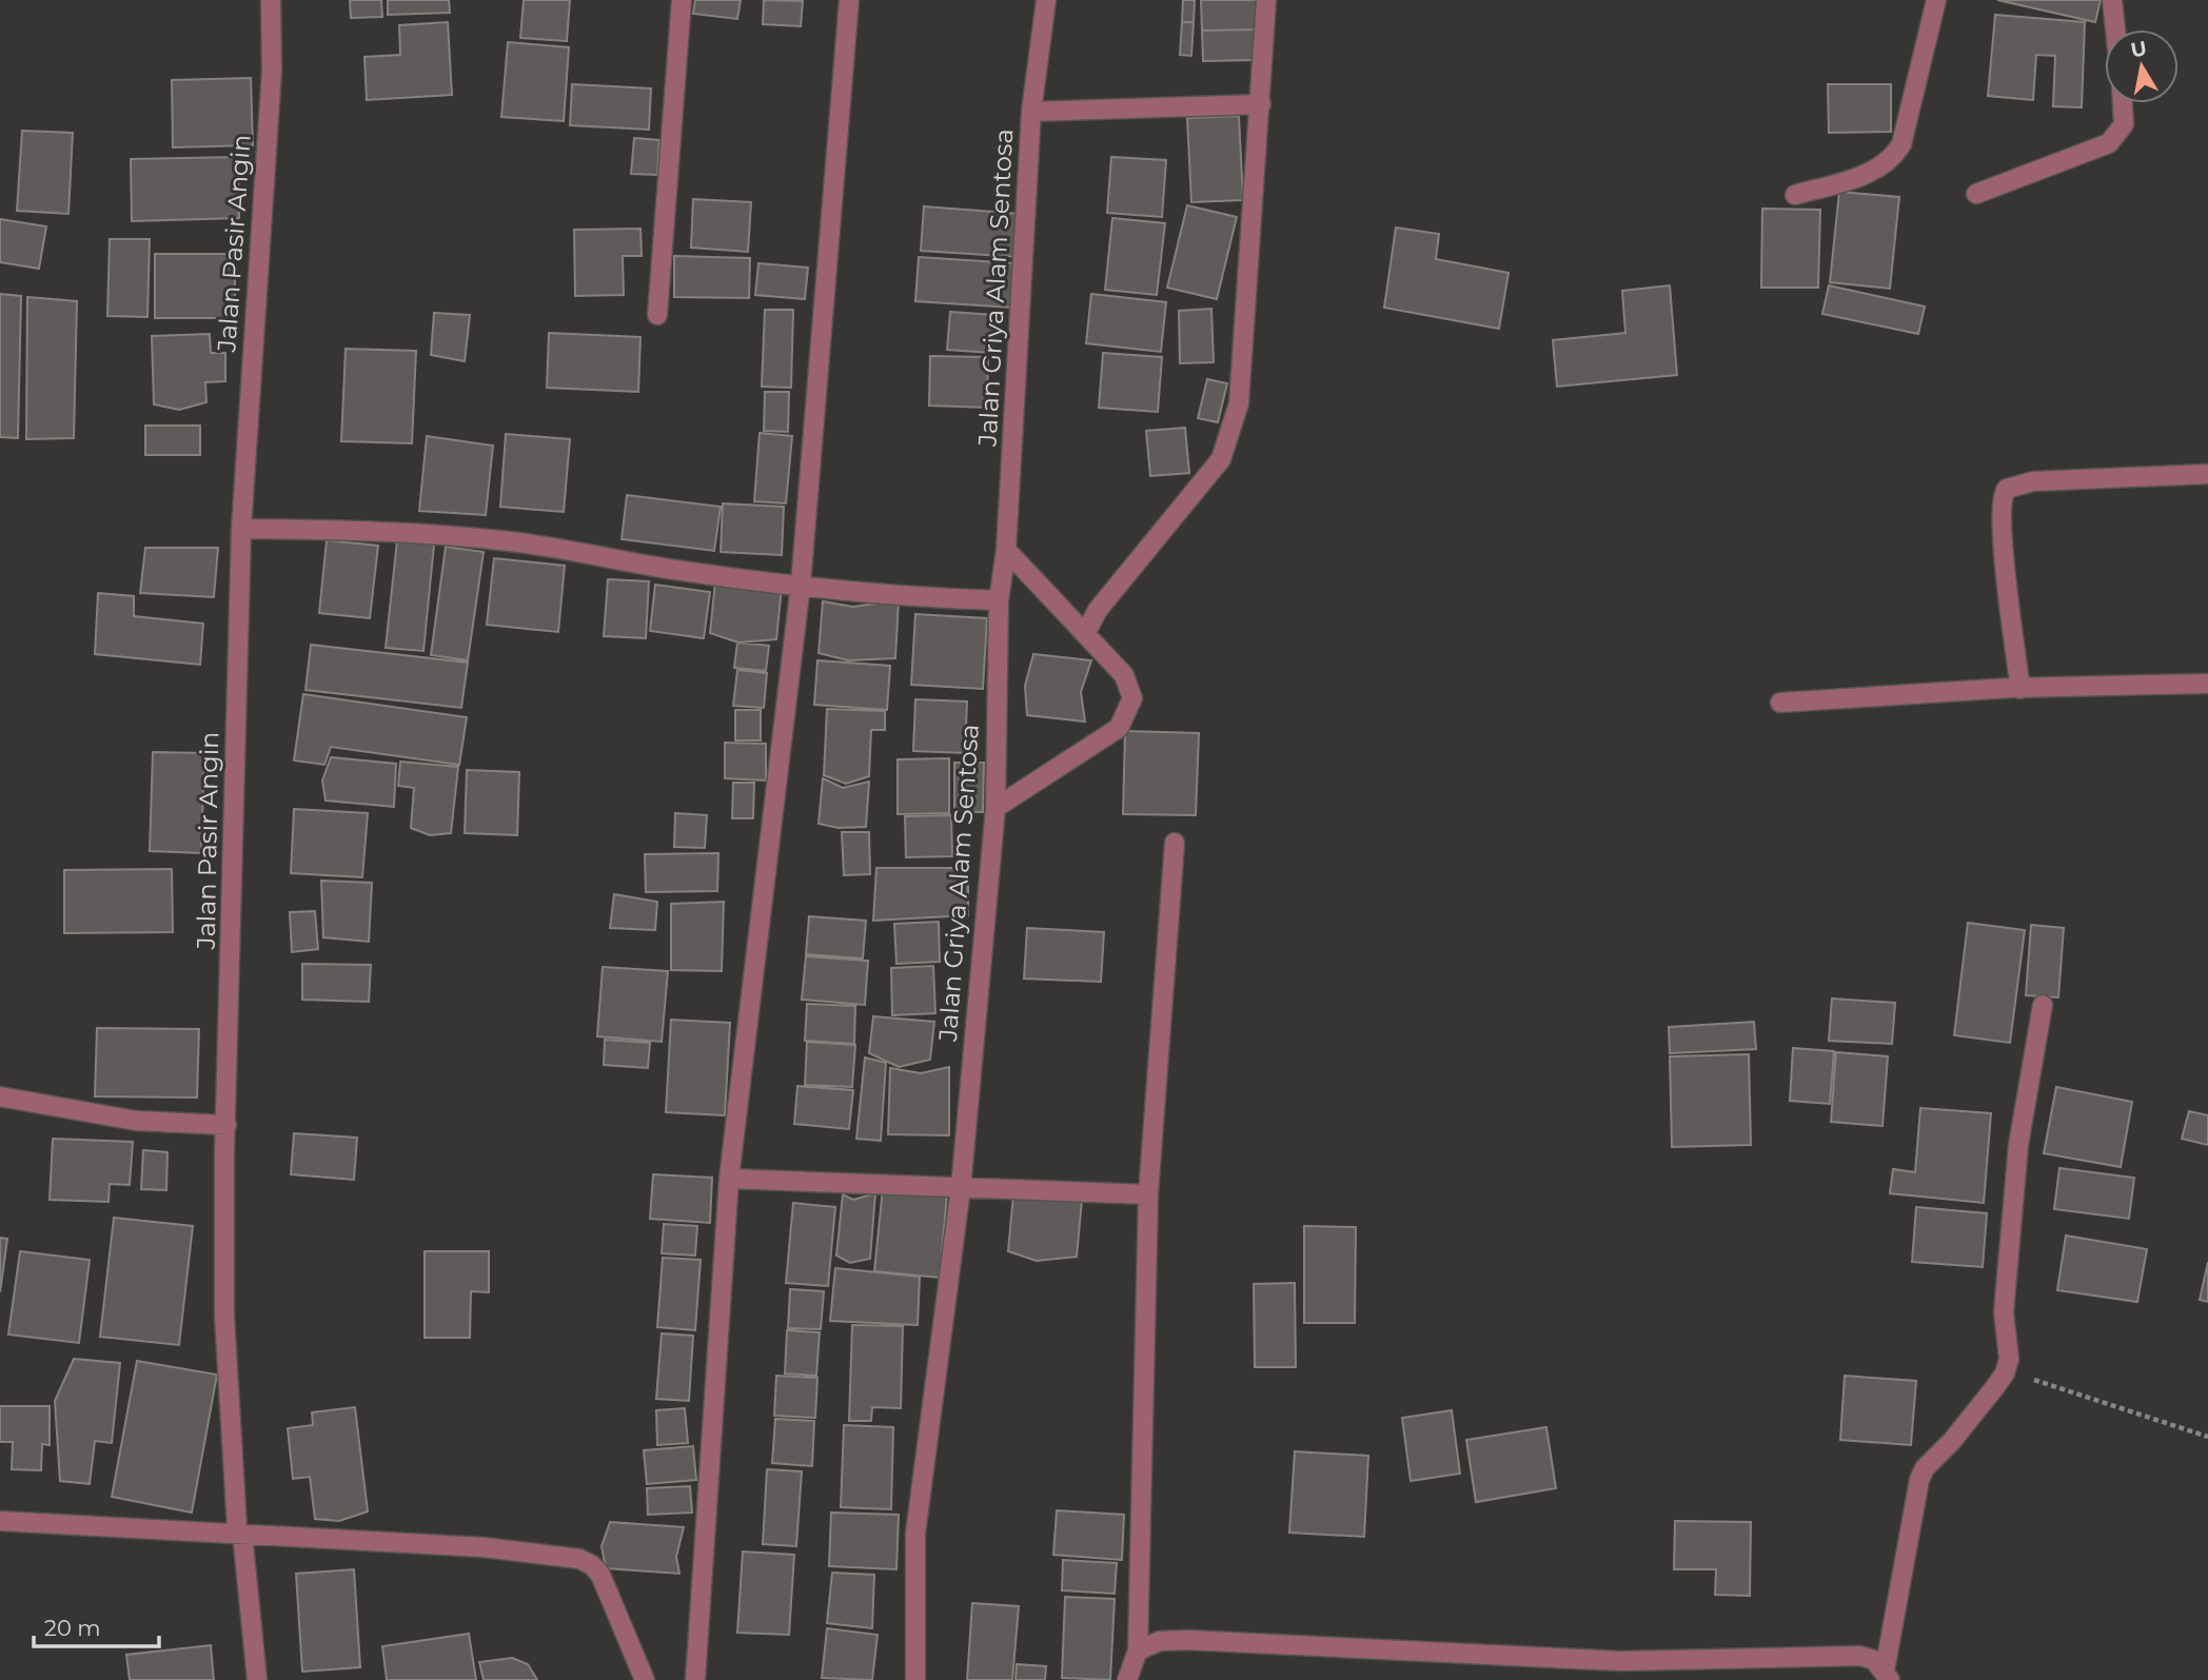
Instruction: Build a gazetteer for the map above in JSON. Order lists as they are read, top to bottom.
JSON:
{
  "streets": {
    "street": ["Jalan Pasir Angin", "Jalan Griya Alam Sentosa"]
  },
  "scale_bar": "20 m",
  "north": "top"
}
